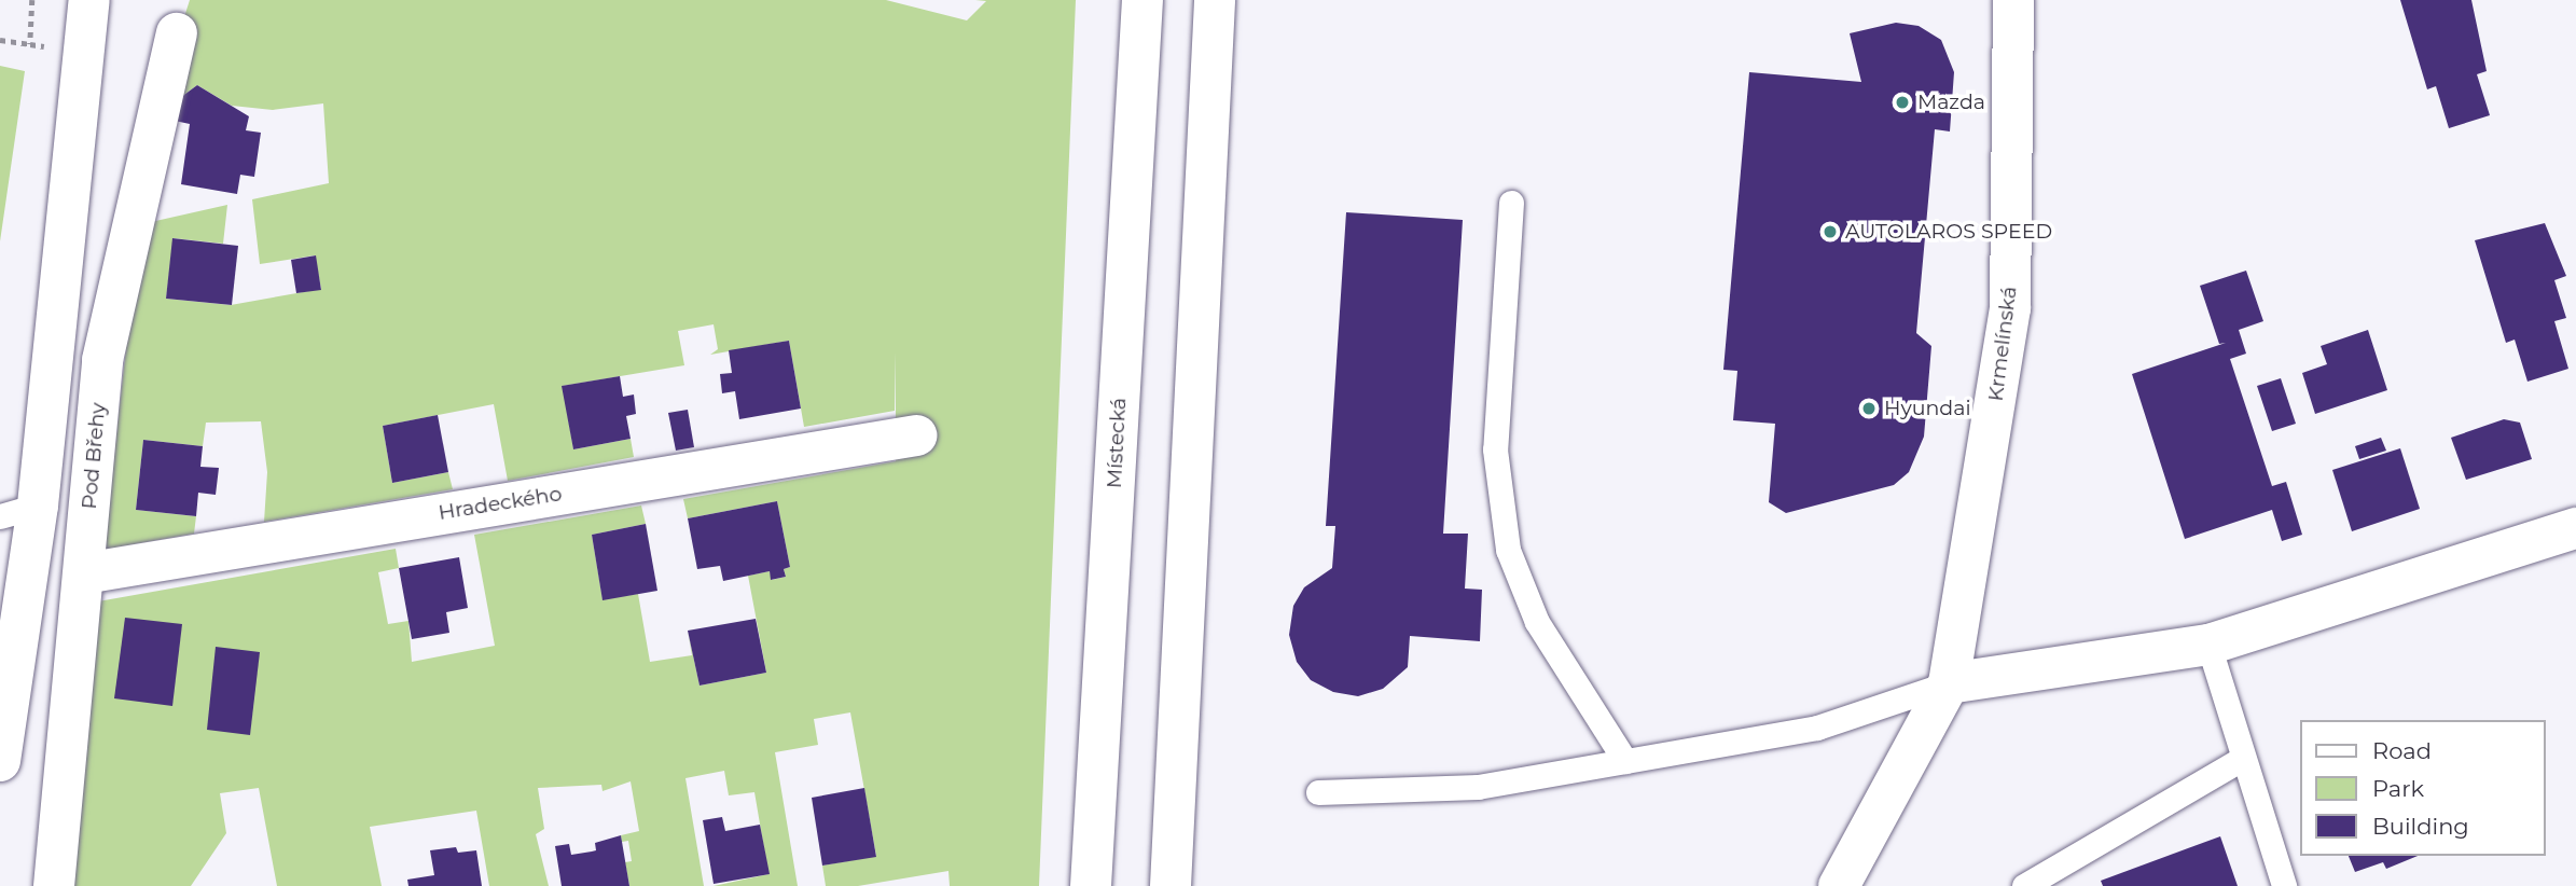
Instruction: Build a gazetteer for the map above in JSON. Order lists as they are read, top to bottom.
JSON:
{
  "streets": {
    "main road": [
      "Krmelínská",
      "Místecká",
      "Pod Břehy",
      "Hradeckého"
    ]
  },
  "crossings": [
    ["Pod Břehy", "Hradeckého"]
  ],
  "places": ["Mazda", "AUTOLAROS SPEED", "Hyundai"],
  "legend": ["Road", "Park", "Building"]
}
